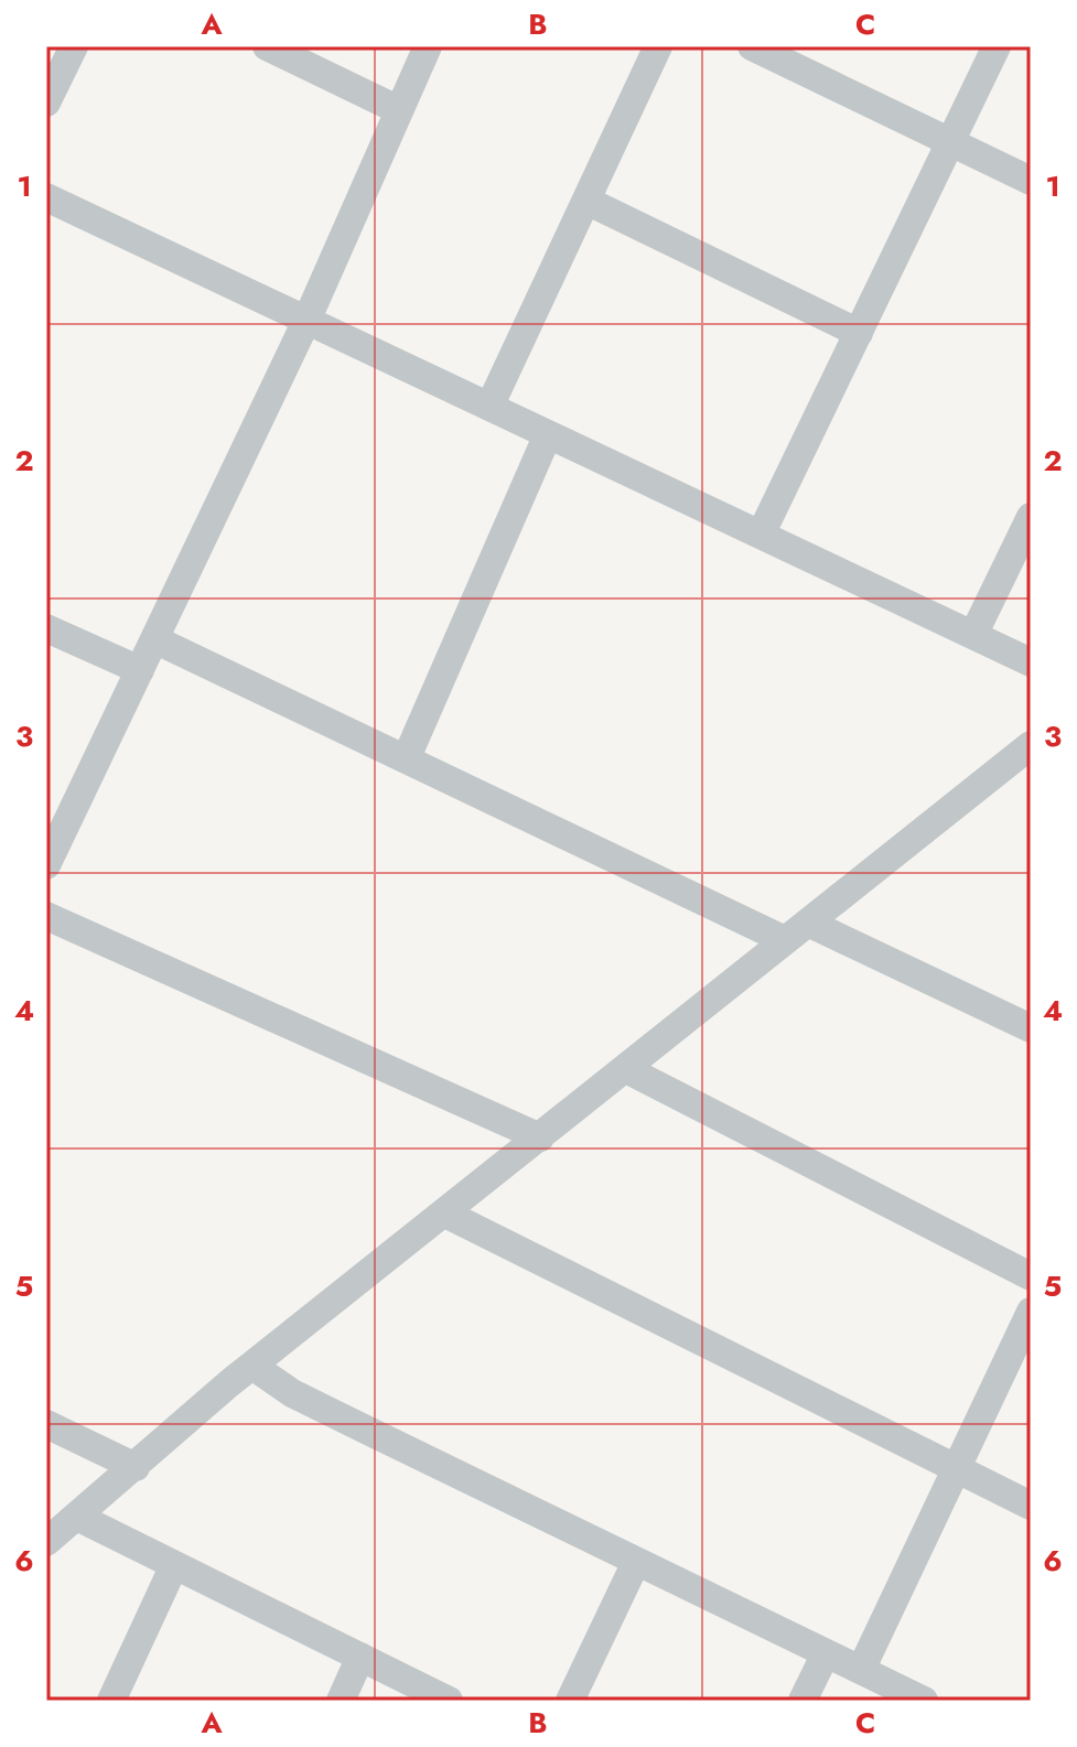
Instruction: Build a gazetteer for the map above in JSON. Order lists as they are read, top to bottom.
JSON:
{
  "grid": {
    "columns": ["A", "B", "C"],
    "rows": [
      "1",
      "2",
      "3",
      "4",
      "5",
      "6"
    ]
  }
}
